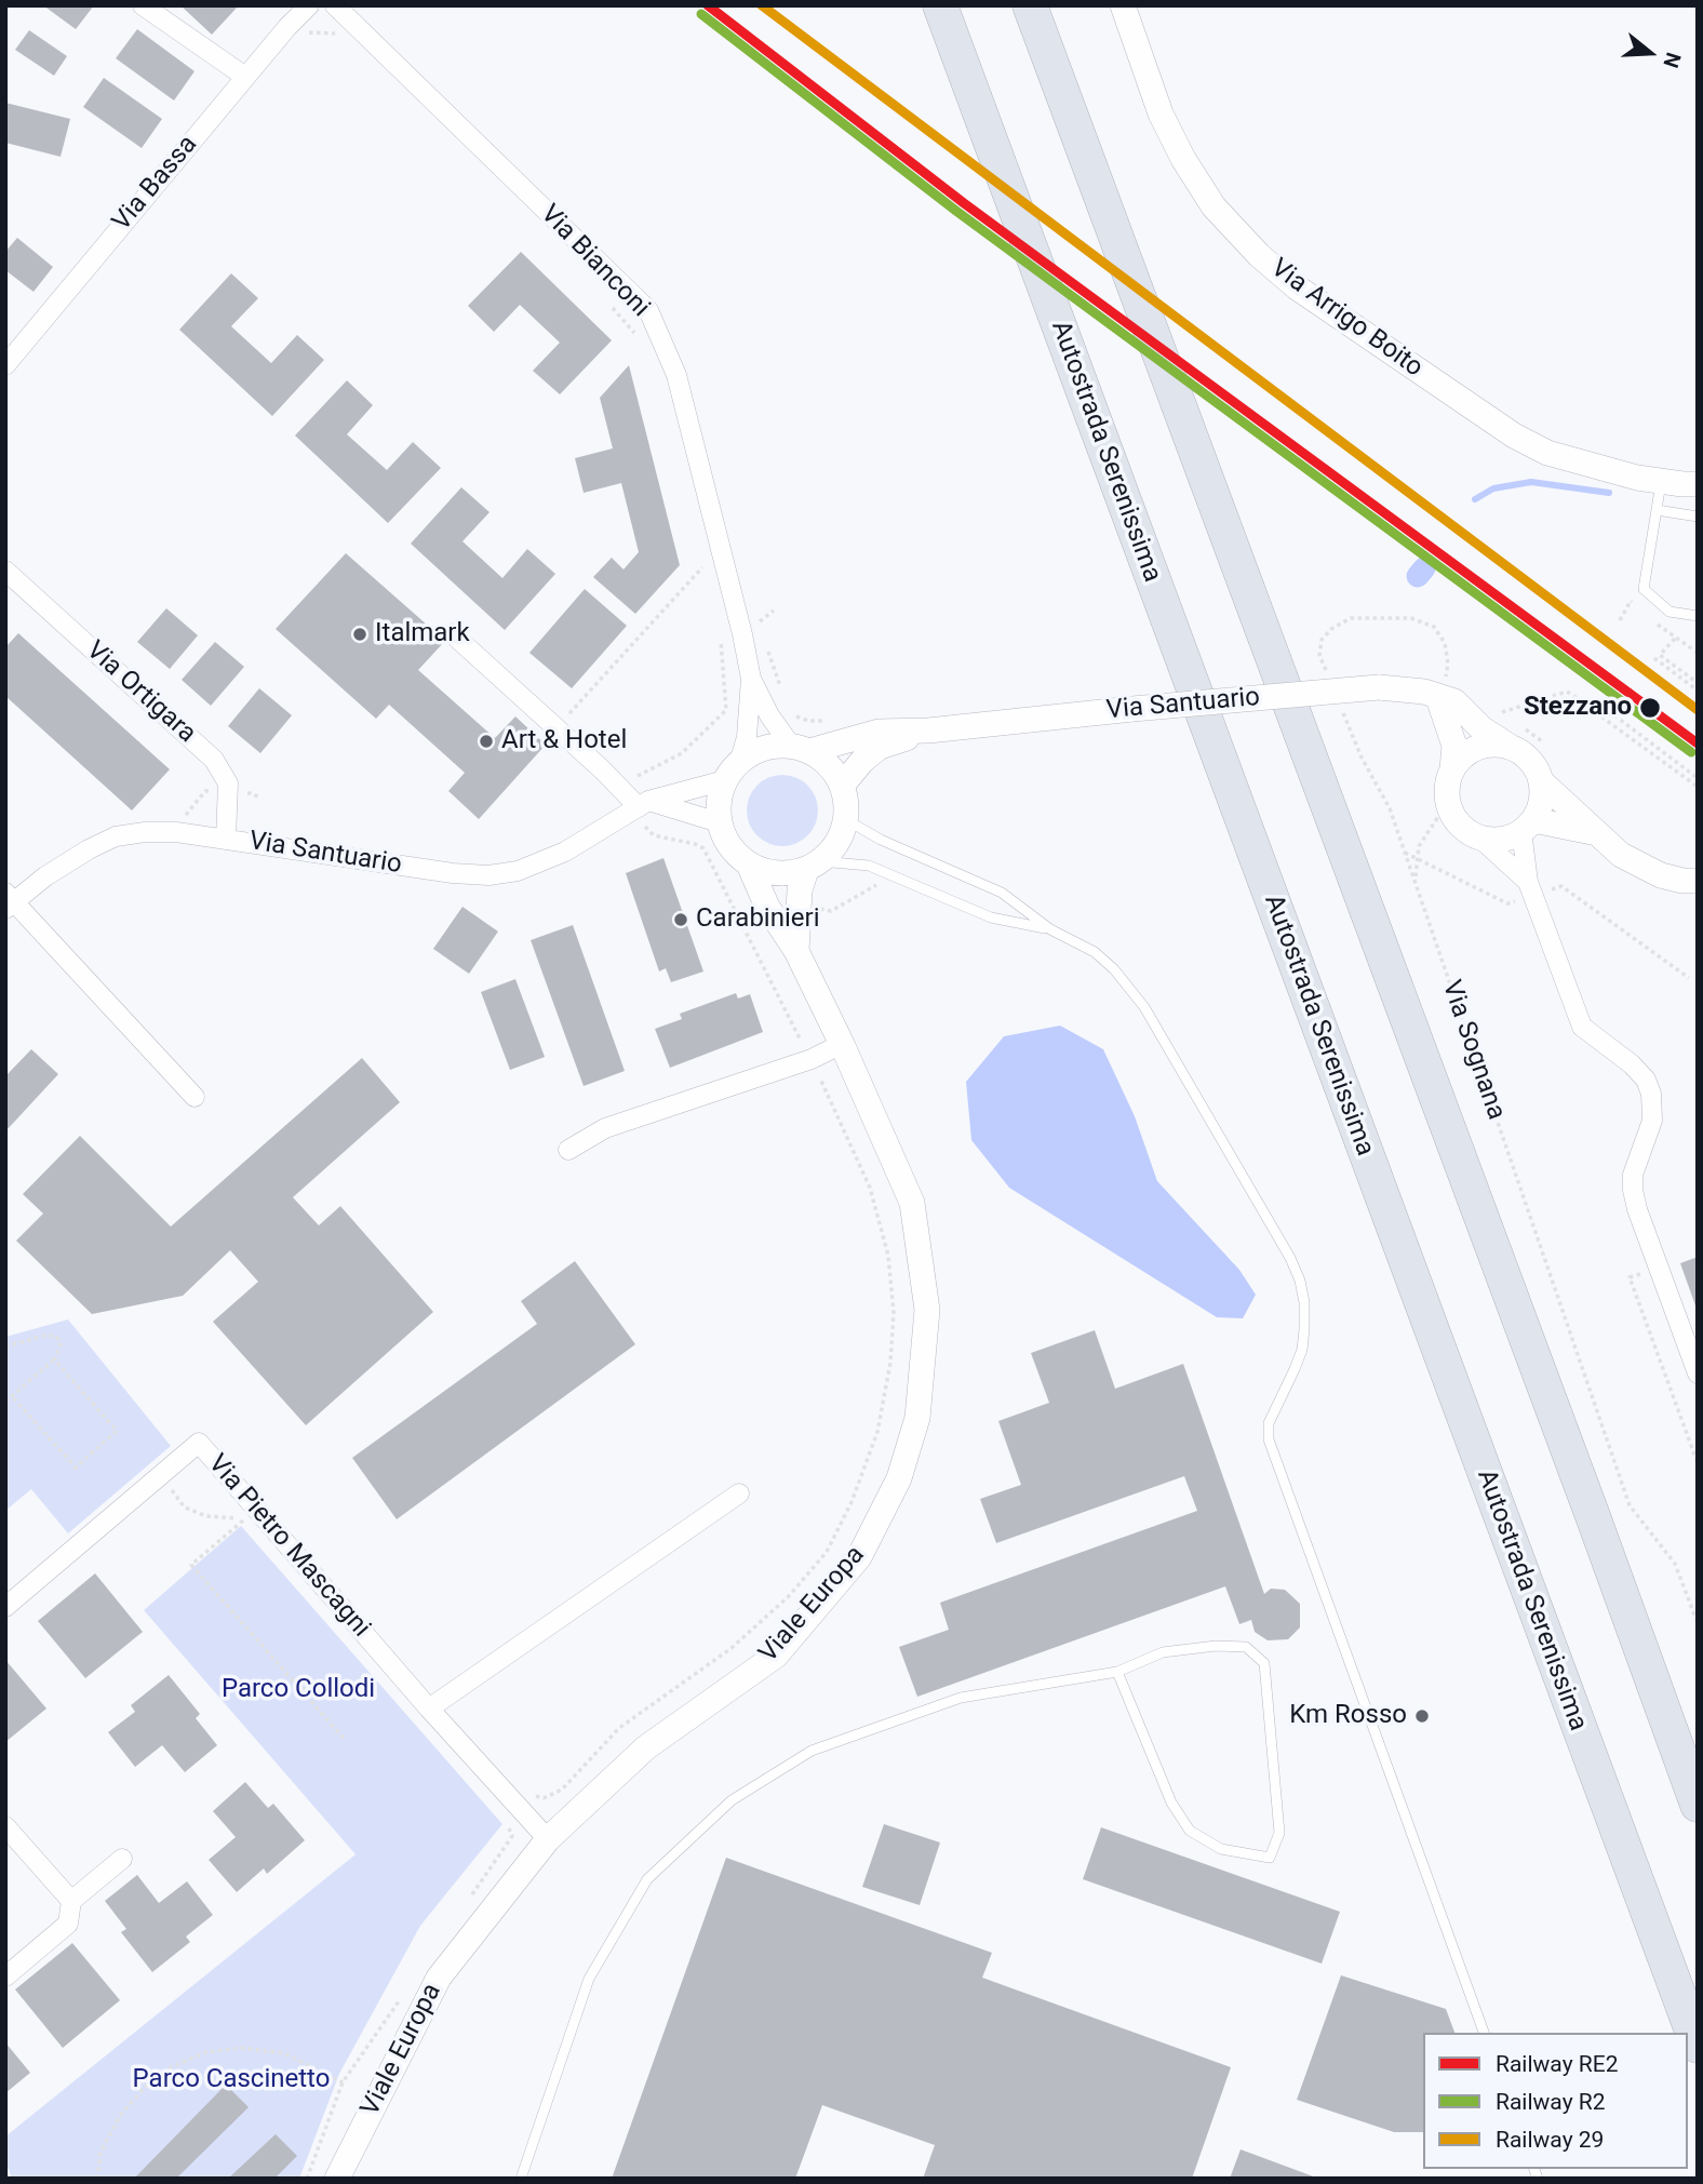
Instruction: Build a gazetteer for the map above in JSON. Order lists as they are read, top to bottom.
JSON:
{
  "streets": {
    "highway": ["Autostrada Serenissima"],
    "street": [
      "Via Bassa",
      "Via Bianconi",
      "Via Arrigo Boito",
      "Via Ortigara",
      "Via Santuario",
      "Via Pietro Mascagni",
      "Viale Europa"
    ],
    "path": ["Via Sognana"]
  },
  "crossings": [
    ["Via Bianconi", "Via Santuario"],
    ["Via Bianconi", "Viale Europa"],
    ["Via Ortigara", "Via Santuario"],
    ["Via Santuario", "Viale Europa"],
    ["Via Pietro Mascagni", "Viale Europa"]
  ],
  "parks": ["Parco Collodi", "Parco Cascinetto"],
  "places": [
    "Italmark",
    "Stezzano",
    "Art & Hotel",
    "Carabinieri",
    "Km Rosso"
  ],
  "lines": ["rail line RE2", "rail line 29", "rail line R2"],
  "legend": ["Railway RE2", "Railway R2", "Railway 29"],
  "north": "right"
}
